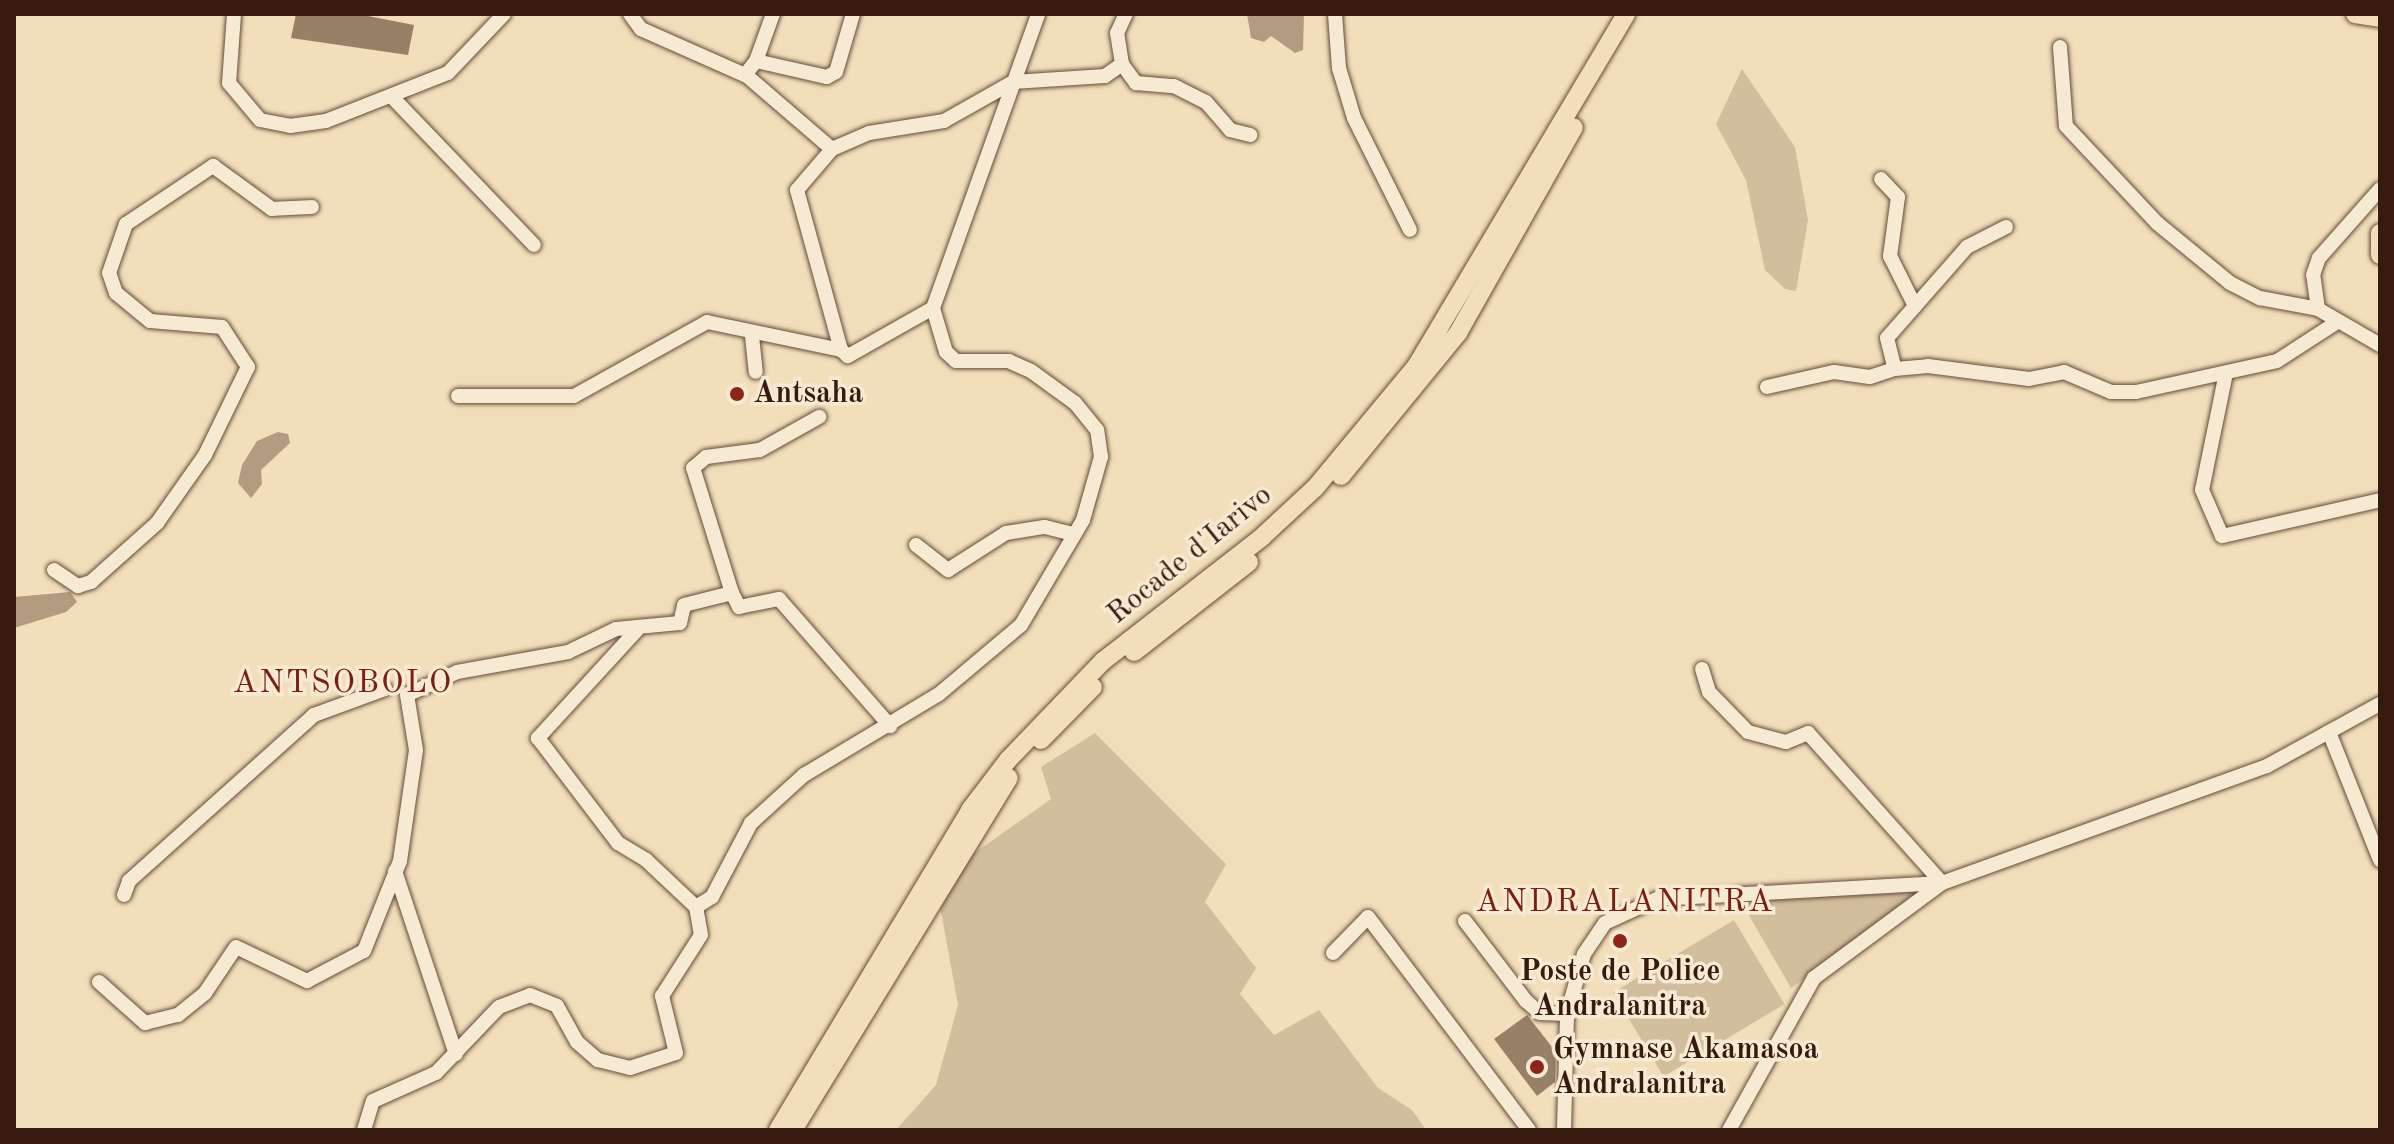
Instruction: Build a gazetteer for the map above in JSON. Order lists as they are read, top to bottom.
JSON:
{
  "streets": {
    "main road": ["Rocade d'Iarivo"]
  },
  "districts": ["ANTSOBOLO", "ANDRALANITRA"],
  "places": ["Antsaha", "Poste de Police Andralanitra", "Gymnase Akamasoa Andralanitra"]
}
